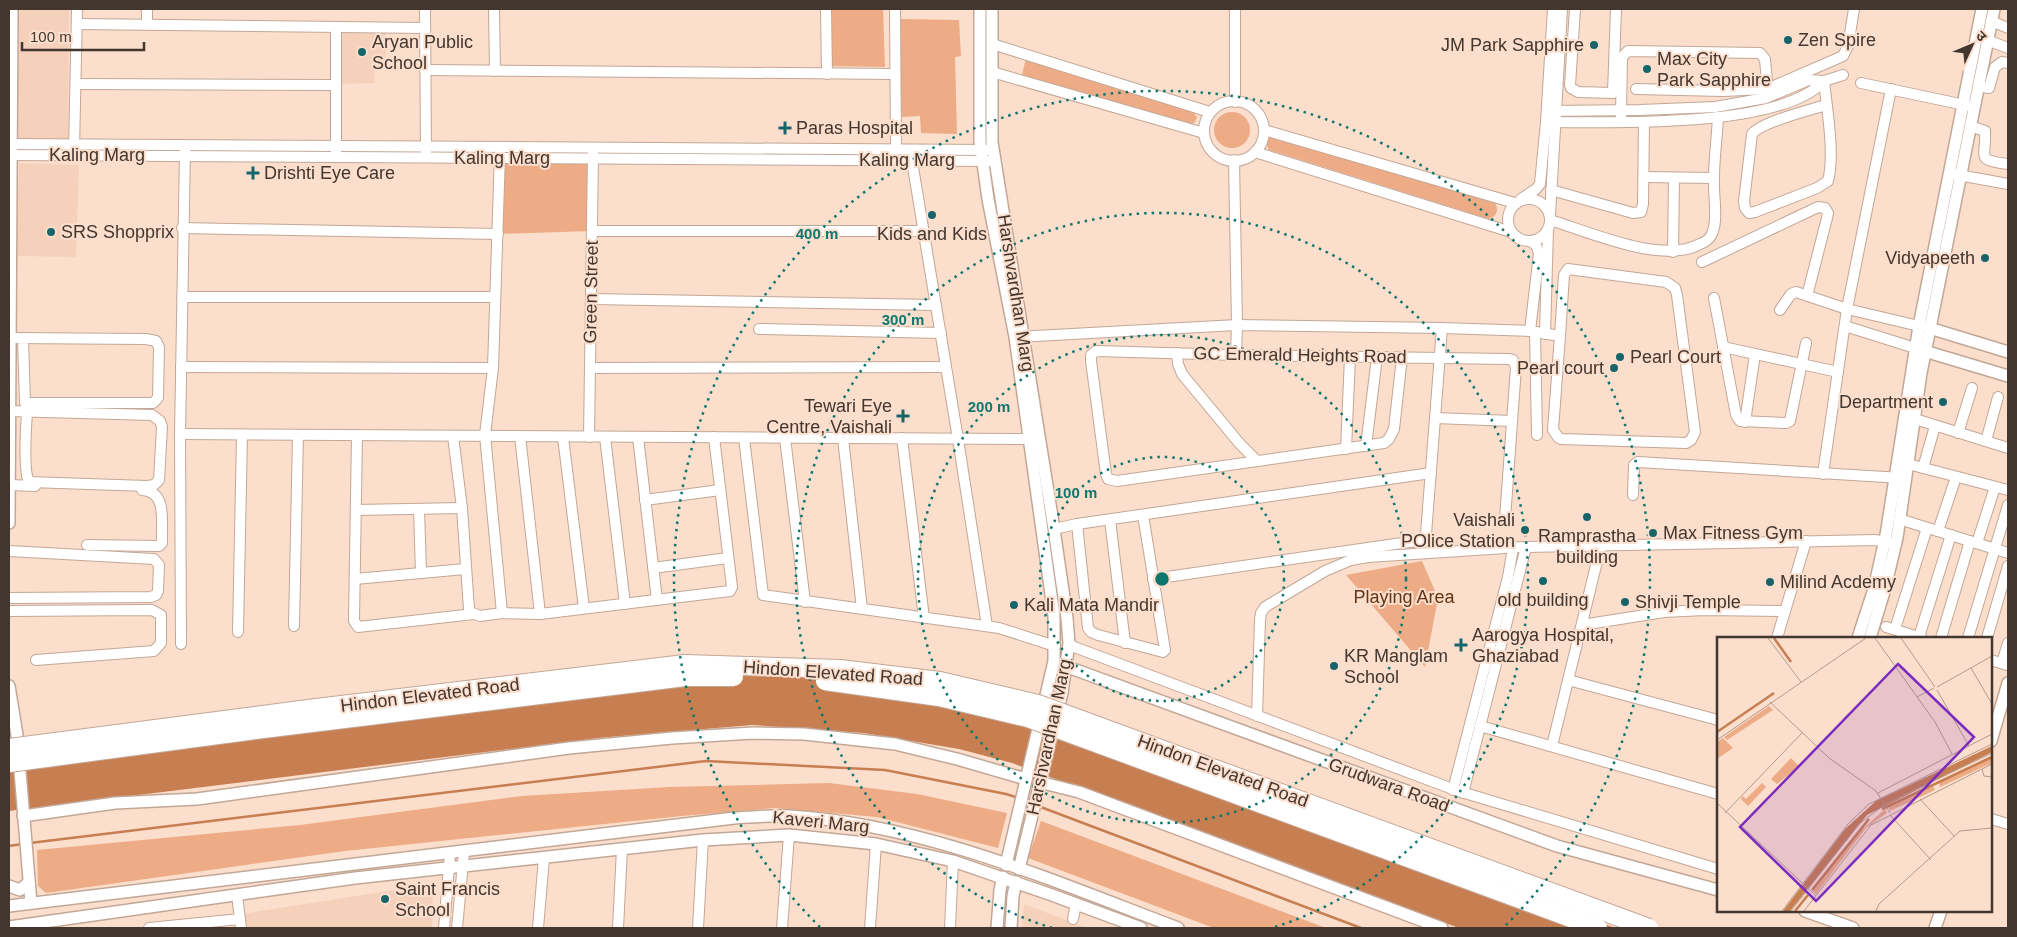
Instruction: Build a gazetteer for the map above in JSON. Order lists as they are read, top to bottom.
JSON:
{
  "streets": {
    "highway": ["Hindon Elevated Road"],
    "street": [
      "Kaling Marg",
      "Green Street",
      "Harshvardhan Marg",
      "GC Emerald Heights Road",
      "Grudwara Road",
      "Kaveri Marg"
    ]
  },
  "crossings": [
    ["Kaling Marg", "Green Street"],
    ["Kaling Marg", "Harshvardhan Marg"],
    ["Harshvardhan Marg", "Grudwara Road"],
    ["Harshvardhan Marg", "Kaveri Marg"]
  ],
  "parks": ["Playing Area"],
  "places": {
    "other": [
      "Zen Spire",
      "JM Park Sapphire",
      "Aryan Public School",
      "Max City Park Sapphire",
      "Kids and Kids",
      "SRS Shopprix",
      "Vidyapeeth",
      "Pearl Court",
      "Pearl court",
      "Department",
      "Ramprastha building",
      "Vaishali POlice Station",
      "Max Fitness Gym",
      "old building",
      "Milind Acdemy",
      "Shivji Temple",
      "Kali Mata Mandir",
      "KR Manglam School",
      "Saint Francis School"
    ],
    "health": [
      "Paras Hospital",
      "Drishti Eye Care",
      "Tewari Eye Centre, Vaishali",
      "Aarogya Hospital, Ghaziabad"
    ]
  },
  "scale_bar": "100 m",
  "north": "top right",
  "rings": [
    "400 m",
    "300 m",
    "200 m",
    "100 m"
  ]
}
